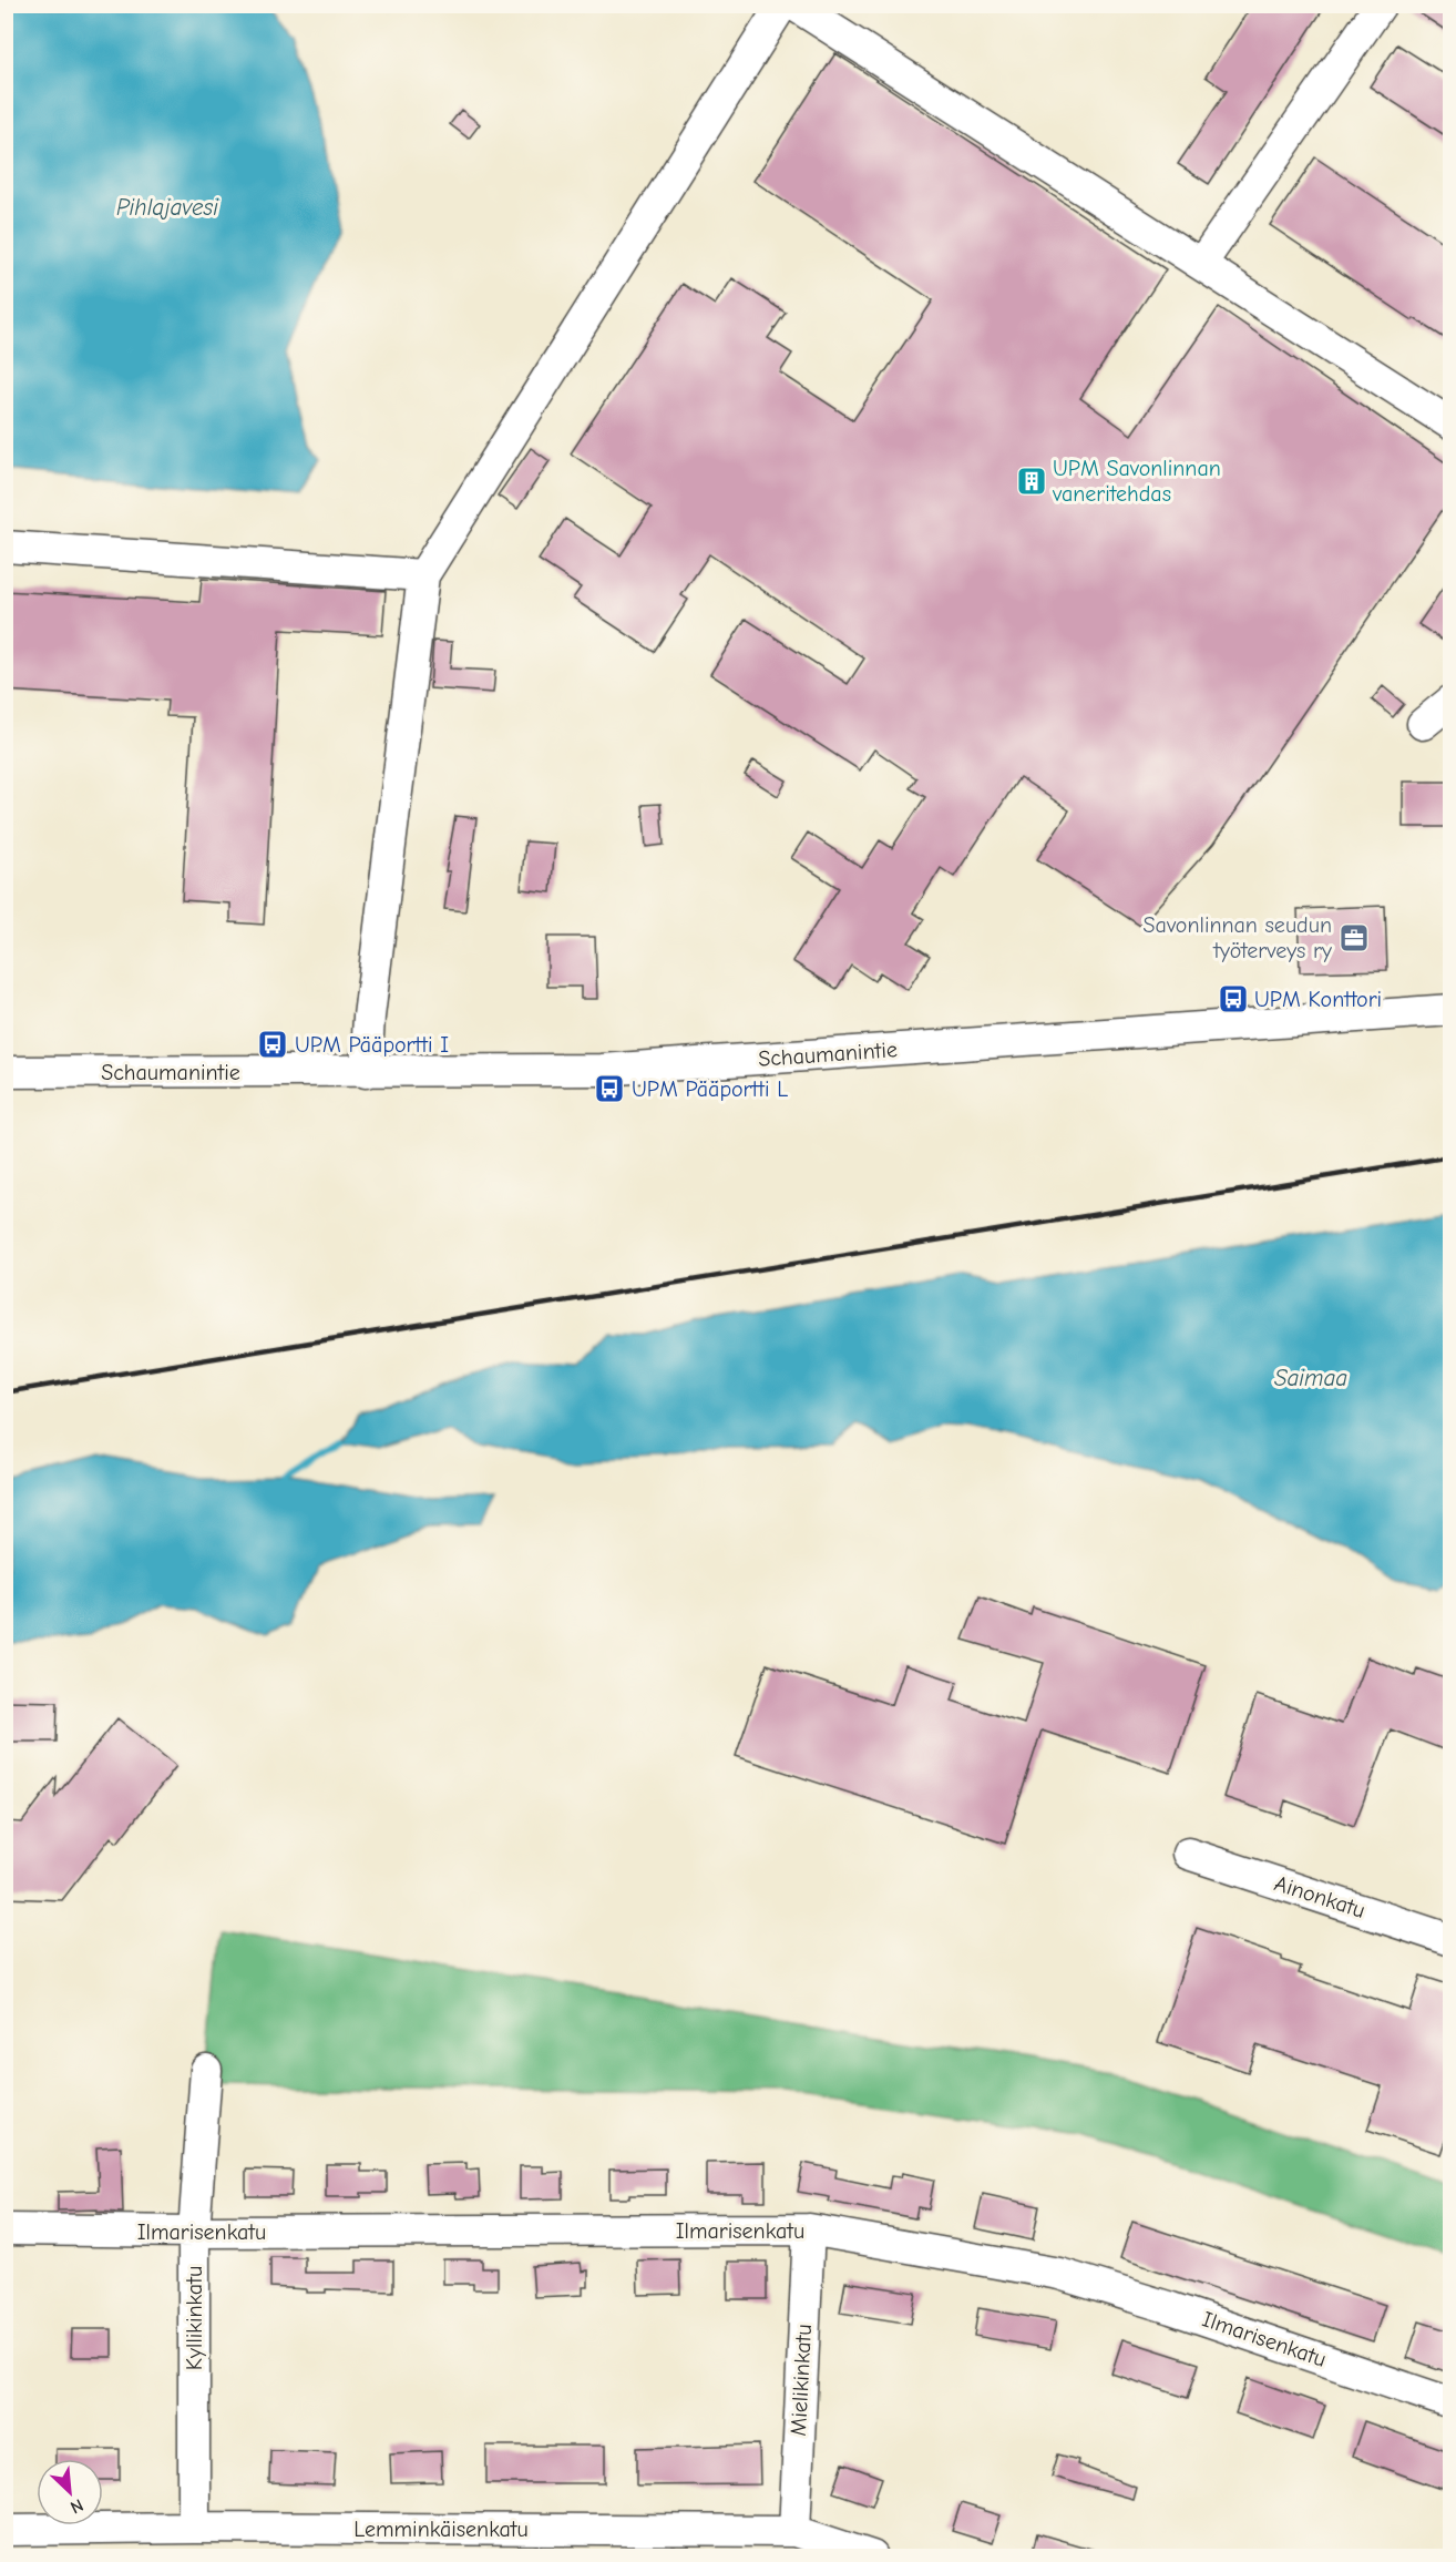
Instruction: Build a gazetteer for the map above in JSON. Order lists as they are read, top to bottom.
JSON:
{
  "streets": {
    "street": [
      "Schaumanintie",
      "Ainonkatu",
      "Ilmarisenkatu",
      "Kyllikinkatu",
      "Mielikinkatu",
      "Lemminkäisenkatu"
    ]
  },
  "crossings": [
    ["Ilmarisenkatu", "Kyllikinkatu"],
    ["Ilmarisenkatu", "Mielikinkatu"],
    ["Kyllikinkatu", "Lemminkäisenkatu"],
    ["Mielikinkatu", "Lemminkäisenkatu"]
  ],
  "water": ["Pihlajavesi", "Saimaa"],
  "places": {
    "building": ["UPM Savonlinnan vaneritehdas"],
    "office": ["Savonlinnan seudun työterveys ry"],
    "bus stop": ["UPM Konttori", "UPM Pääportti I", "UPM Pääportti L"]
  },
  "north": "bottom right"
}
